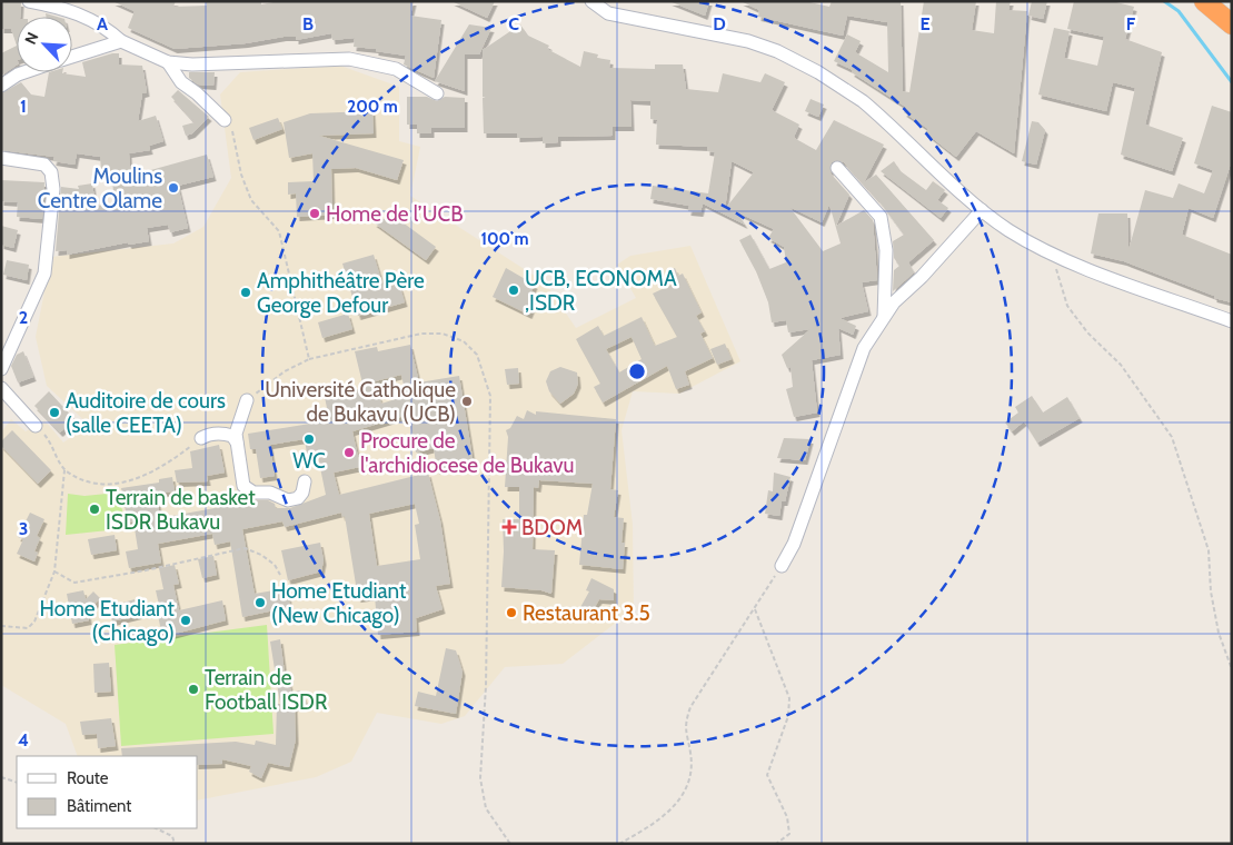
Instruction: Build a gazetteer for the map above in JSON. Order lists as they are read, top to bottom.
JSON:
{
  "places": {
    "other": [
      "Moulins Centre Olame",
      "Home de l’UCB",
      "UCB, ECONOMA ,ISDR",
      "Amphithéâtre Père George Defour",
      "Université Catholique de Bukavu (UCB)",
      "Auditoire de cours (salle CEETA)",
      "WC",
      "Procure de l'archidiocese de Bukavu",
      "Terrain de basket ISDR Bukavu",
      "Home Etudiant (New Chicago)",
      "Restaurant 3.5",
      "Home Etudiant (Chicago)",
      "Terrain de Football ISDR"
    ],
    "health": ["BDOM"]
  },
  "legend": ["Route", "Bâtiment"],
  "north": "top left",
  "grid": {
    "columns": [
      "A",
      "B",
      "C",
      "D",
      "E",
      "F"
    ],
    "rows": [
      "1",
      "2",
      "3",
      "4"
    ]
  },
  "rings": ["200 m", "100 m"]
}
